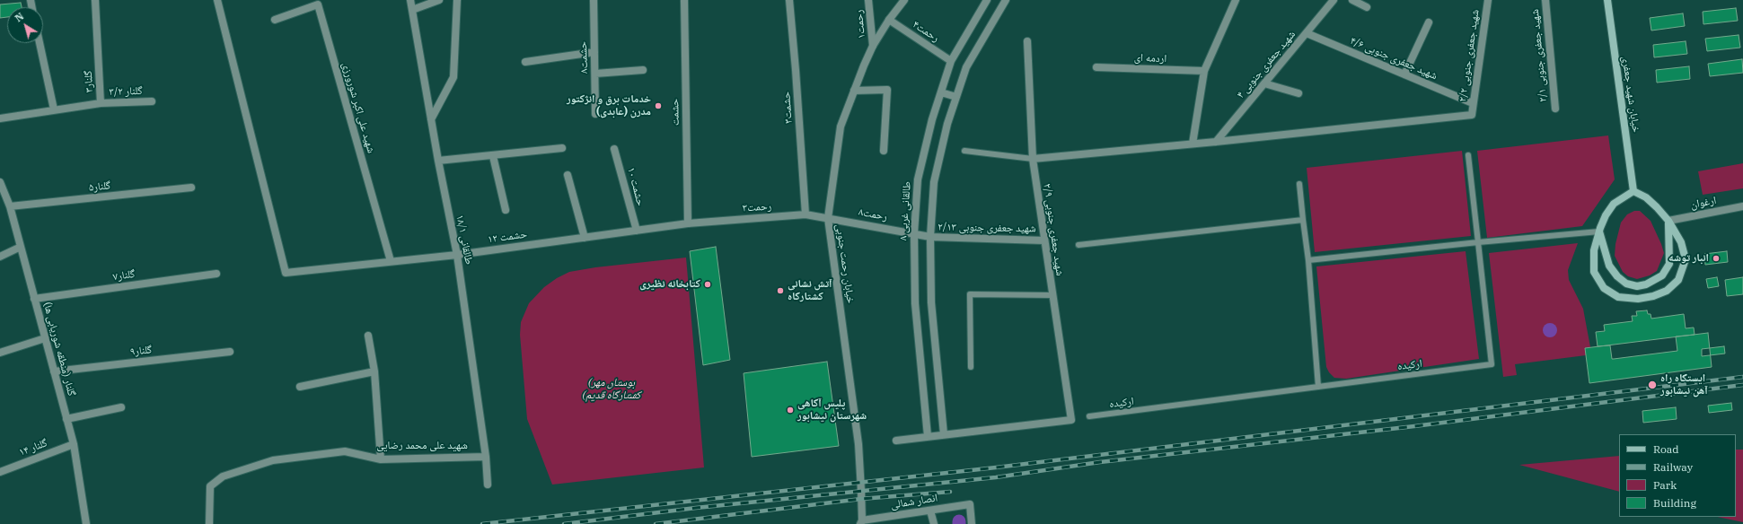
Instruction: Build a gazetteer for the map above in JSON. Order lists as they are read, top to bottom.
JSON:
{
  "streets": {
    "main road": ["خیابان شهید جعفری"],
    "street": [
      "رحمت۱",
      "رحمت۴",
      "شهید جعفری جنوبی ۲/۲",
      "شهید جعفری جنوبی ۲/۱",
      "حشمت۸",
      "اردمه ای",
      "شهید جعفری جنوبی ۴/۶",
      "شهید جعفری جنوبی ۴",
      "گلنار۳",
      "گلنار ۳/۲",
      "شهید علی اکبر شورورزی",
      "حشمت۳",
      "حشمت",
      "گلنار۵",
      "حشمت ۱۰",
      "ارغوان",
      "رحمت۳",
      "طالقانی غربی ۸",
      "رحمت۸",
      "شهید جعفری جنوبی ۲/۱۳",
      "شهید جعفری جنوبی ۲/۹",
      "حشمت ۱۲",
      "طالقانی ۱۸/۱",
      "خیابان رحمت جنوبی",
      "گلنار۷",
      "گلنار (منطقه شوریابی ها)",
      "گلنار۹",
      "شهید علی محمد رضایی",
      "گلنار ۱۴",
      "انصار شمالی"
    ],
    "lane": ["ارکیده"]
  },
  "crossings": [
    ["رحمت۱", "خیابان رحمت جنوبی"],
    ["رحمت۴", "طالقانی غربی ۸"],
    ["رحمت۴", "خیابان رحمت جنوبی"],
    ["شهید جعفری جنوبی ۲/۲", "شهید جعفری جنوبی ۴/۶"],
    ["شهید جعفری جنوبی ۲/۲", "شهید جعفری جنوبی ۴"],
    ["شهید جعفری جنوبی ۴/۶", "شهید جعفری جنوبی ۴"],
    ["گلنار۳", "گلنار ۳/۲"],
    ["خیابان شهید جعفری", "ارغوان"],
    ["شهید علی اکبر شورورزی", "حشمت ۱۲"],
    ["حشمت۳", "رحمت۳"],
    ["حشمت", "رحمت۳"],
    ["حشمت", "حشمت ۱۲"],
    ["گلنار۵", "گلنار (منطقه شوریابی ها)"],
    ["حشمت ۱۰", "حشمت ۱۲"],
    ["رحمت۳", "رحمت۸"],
    ["رحمت۳", "حشمت ۱۲"],
    ["رحمت۳", "خیابان رحمت جنوبی"],
    ["طالقانی غربی ۸", "رحمت۸"],
    ["رحمت۸", "شهید جعفری جنوبی ۲/۱۳"],
    ["رحمت۸", "خیابان رحمت جنوبی"],
    ["شهید جعفری جنوبی ۲/۱۳", "شهید جعفری جنوبی ۲/۹"],
    ["حشمت ۱۲", "طالقانی ۱۸/۱"],
    ["طالقانی ۱۸/۱", "شهید علی محمد رضایی"],
    ["خیابان رحمت جنوبی", "انصار شمالی"],
    ["گلنار۷", "گلنار (منطقه شوریابی ها)"],
    ["گلنار (منطقه شوریابی ها)", "گلنار۹"],
    ["گلنار (منطقه شوریابی ها)", "گلنار ۱۴"]
  ],
  "parks": ["(بوستان مهر (کشتارگاه قدیم"],
  "places": [
    "خدمات برق و انژکتور مدرن (عابدی)",
    "انبار توشه",
    "کتابخانه نظیری",
    "آتش نشانی کشتارگاه",
    "ایستگاه راه‌ آهن نیشابور",
    "پلیس آگاهی شهرستان نیشابور"
  ],
  "legend": [
    "Road",
    "Railway",
    "Park",
    "Building"
  ],
  "north": "top left"
}
